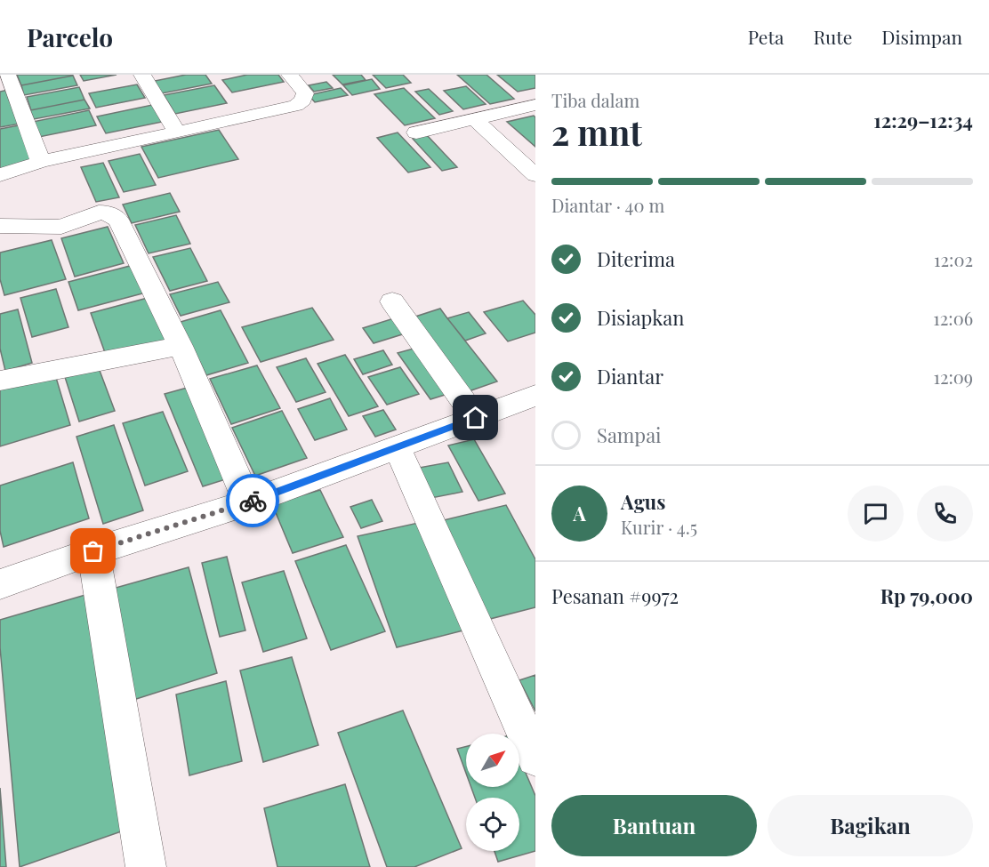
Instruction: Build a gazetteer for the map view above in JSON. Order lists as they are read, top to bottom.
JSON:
{
  "north": "top right",
  "page": {
    "header": "Parcelo",
    "nav": ["Peta", "Rute", "Disimpan"],
    "heading": ["2 mnt", "Tiba dalam", "12:29–12:34"],
    "panel": [
      "Agus",
      "Kurir · 4.5",
      "Pesanan #9972",
      "Rp 79,000"
    ],
    "bar": "Diantar · 40 m",
    "list": [
      ["Diterima", "12:02"],
      ["Disiapkan", "12:06"],
      ["Diantar", "12:09"],
      "Sampai"
    ],
    "round": "A",
    "buttons": ["Bantuan", "Bagikan"]
  }
}
